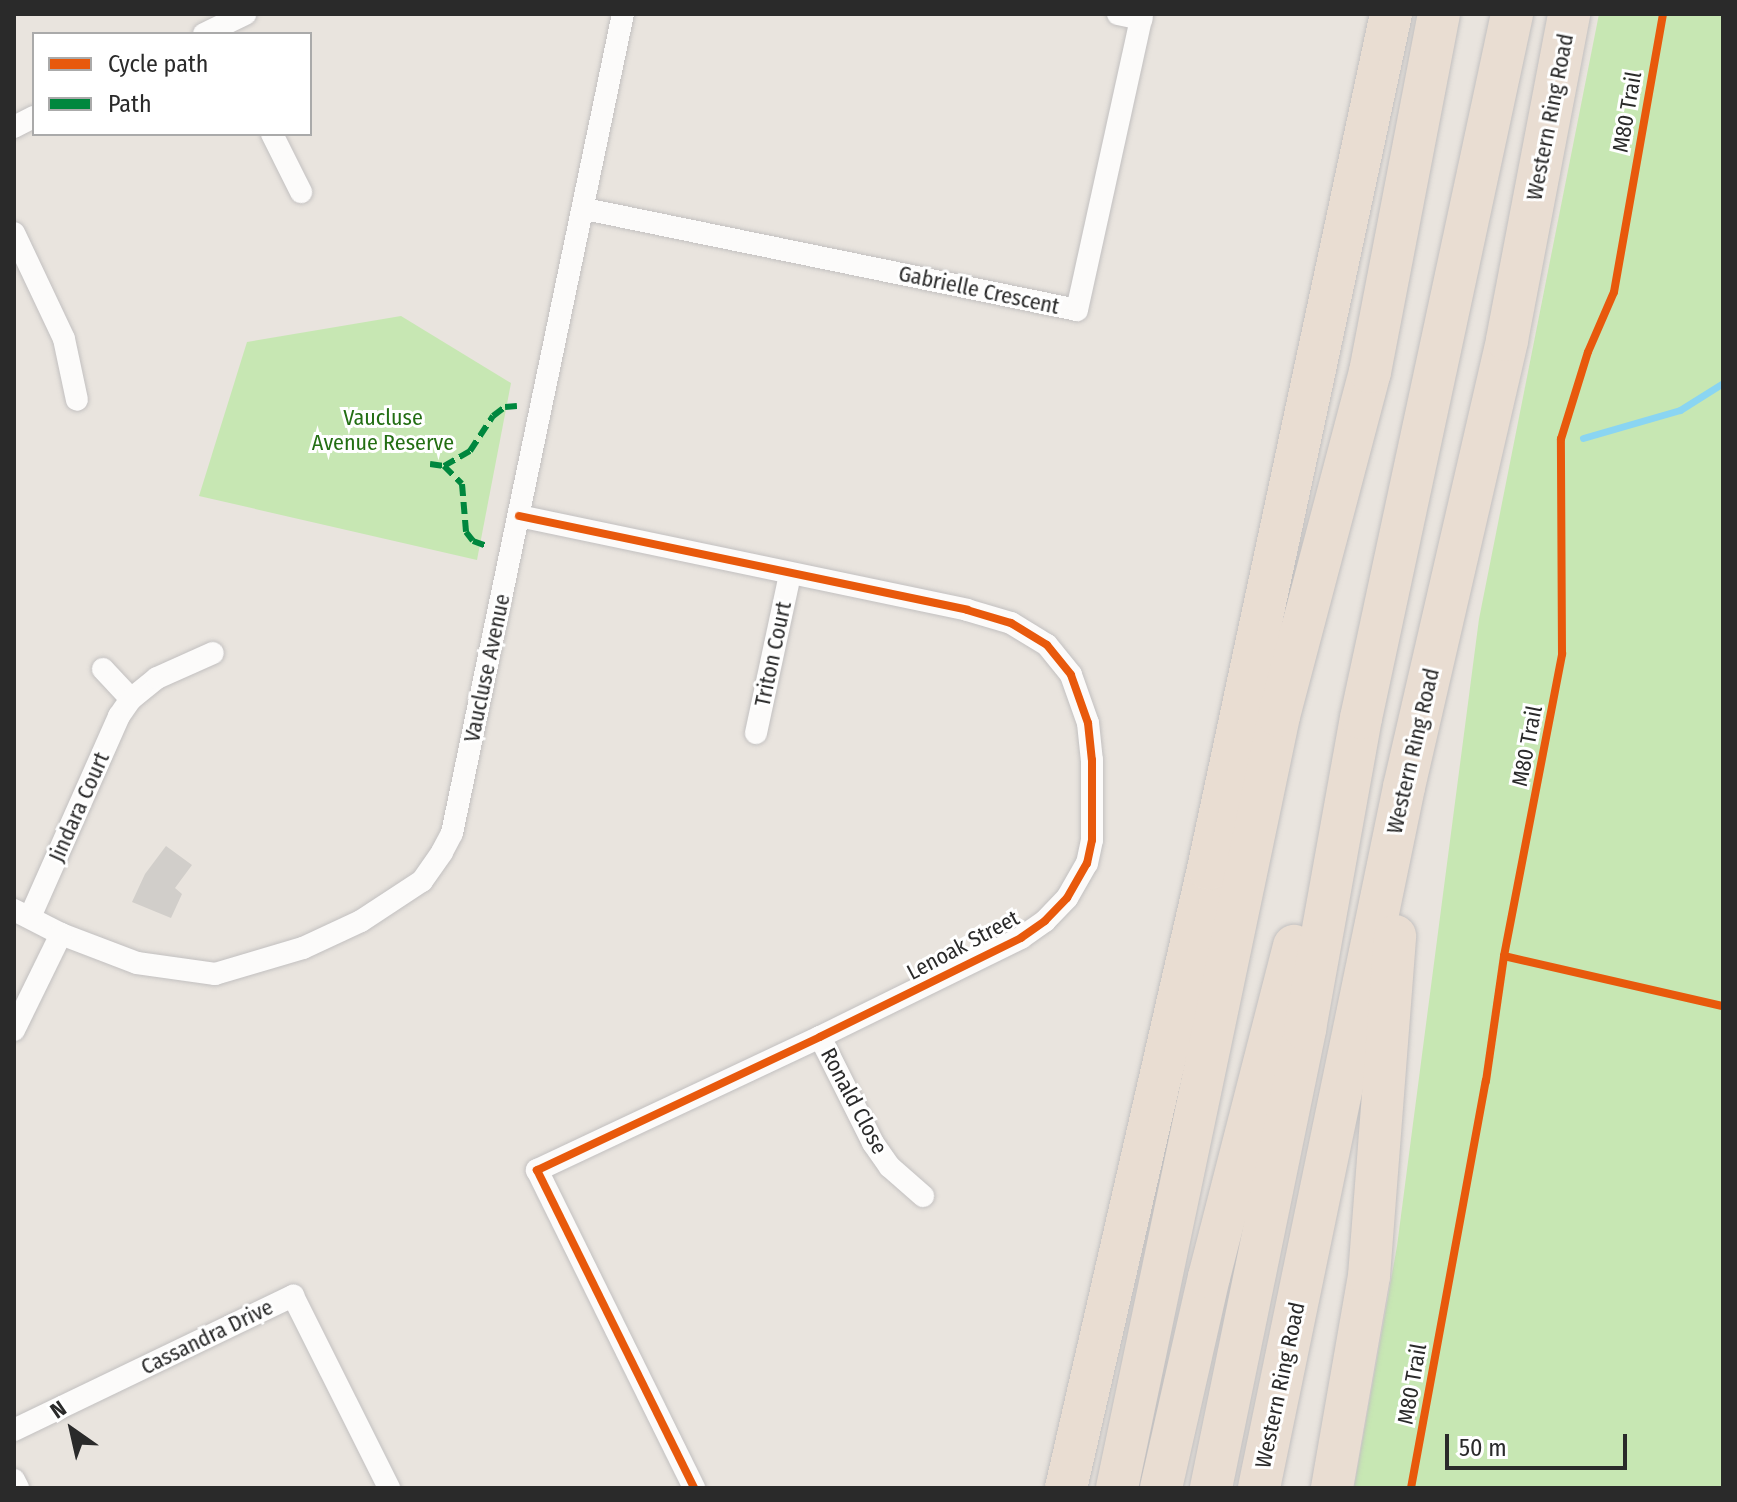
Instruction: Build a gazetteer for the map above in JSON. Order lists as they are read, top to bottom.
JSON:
{
  "streets": {
    "highway": ["Western Ring Road"],
    "street": [
      "Gabrielle Crescent",
      "Triton Court",
      "Vaucluse Avenue",
      "Jindara Court",
      "Lenoak Street",
      "Ronald Close",
      "Cassandra Drive"
    ],
    "cycle path": ["M80 Trail"]
  },
  "crossings": [
    ["Gabrielle Crescent", "Vaucluse Avenue"],
    ["Triton Court", "Lenoak Street"],
    ["Vaucluse Avenue", "Jindara Court"],
    ["Vaucluse Avenue", "Lenoak Street"],
    ["Lenoak Street", "Ronald Close"]
  ],
  "parks": ["Vaucluse Avenue Reserve"],
  "legend": ["Cycle path", "Path"],
  "scale_bar": "50 m",
  "north": "top left"
}
